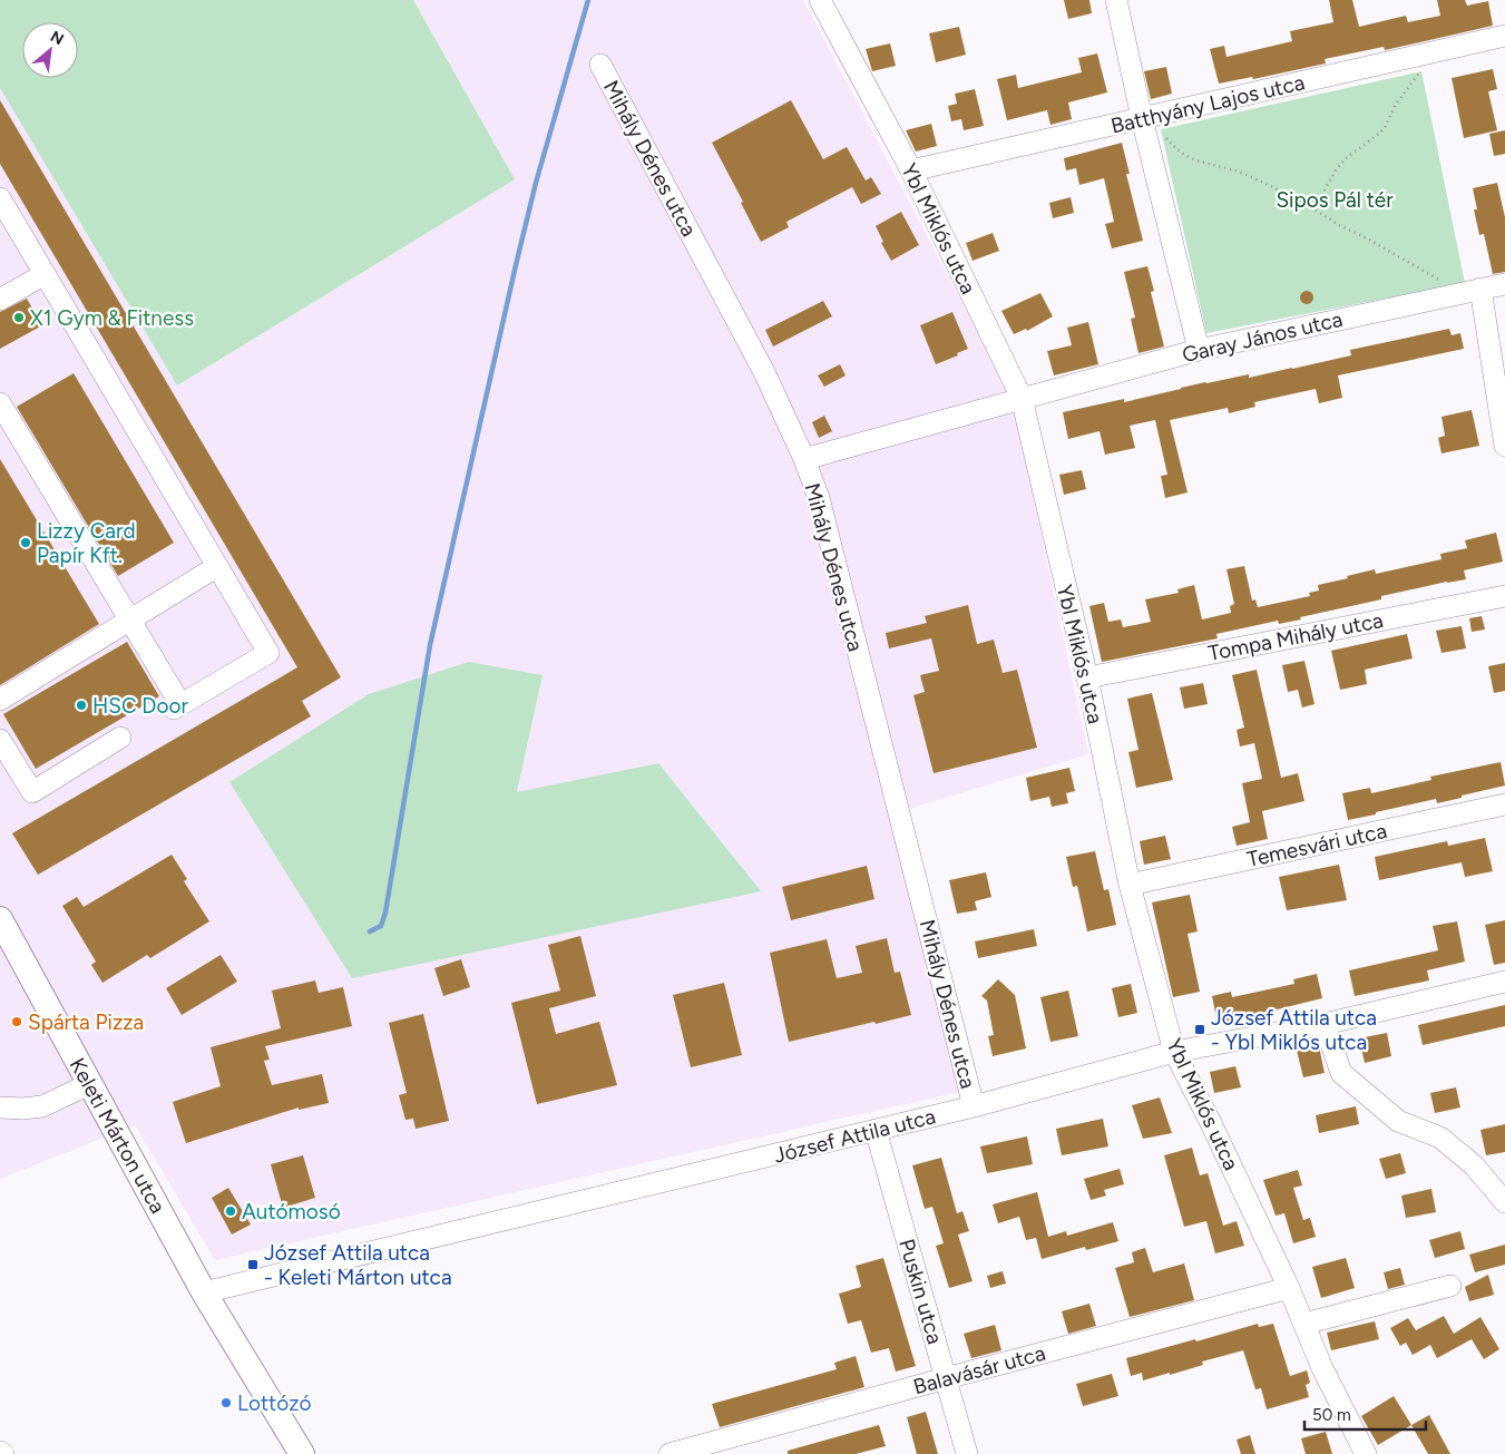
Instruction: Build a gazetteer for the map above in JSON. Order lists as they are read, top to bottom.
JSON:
{
  "streets": {
    "main road": ["Keleti Márton utca"],
    "street": [
      "Batthyány Lajos utca",
      "Mihály Dénes utca",
      "Ybl Miklós utca",
      "Garay János utca",
      "Tompa Mihály utca",
      "Temesvári utca",
      "József Attila utca",
      "Puskin utca",
      "Balavásár utca"
    ]
  },
  "crossings": [
    ["Batthyány Lajos utca", "Ybl Miklós utca"],
    ["Mihály Dénes utca", "Garay János utca"],
    ["Mihály Dénes utca", "József Attila utca"],
    ["Ybl Miklós utca", "Garay János utca"],
    ["Ybl Miklós utca", "Tompa Mihály utca"],
    ["Ybl Miklós utca", "Temesvári utca"],
    ["Ybl Miklós utca", "József Attila utca"],
    ["Ybl Miklós utca", "Balavásár utca"],
    ["Keleti Márton utca", "József Attila utca"],
    ["József Attila utca", "Puskin utca"],
    ["Puskin utca", "Balavásár utca"]
  ],
  "parks": ["Sipos Pál tér"],
  "places": {
    "other": [
      "X1 Gym & Fitness",
      "Lizzy Card Papír Kft.",
      "HSC Door",
      "Spárta Pizza",
      "Autómosó",
      "Lottózó"
    ],
    "transit": ["József Attila utca - Ybl Miklós utca", "József Attila utca - Keleti Márton utca"]
  },
  "scale_bar": "50 m",
  "north": "top right"
}
